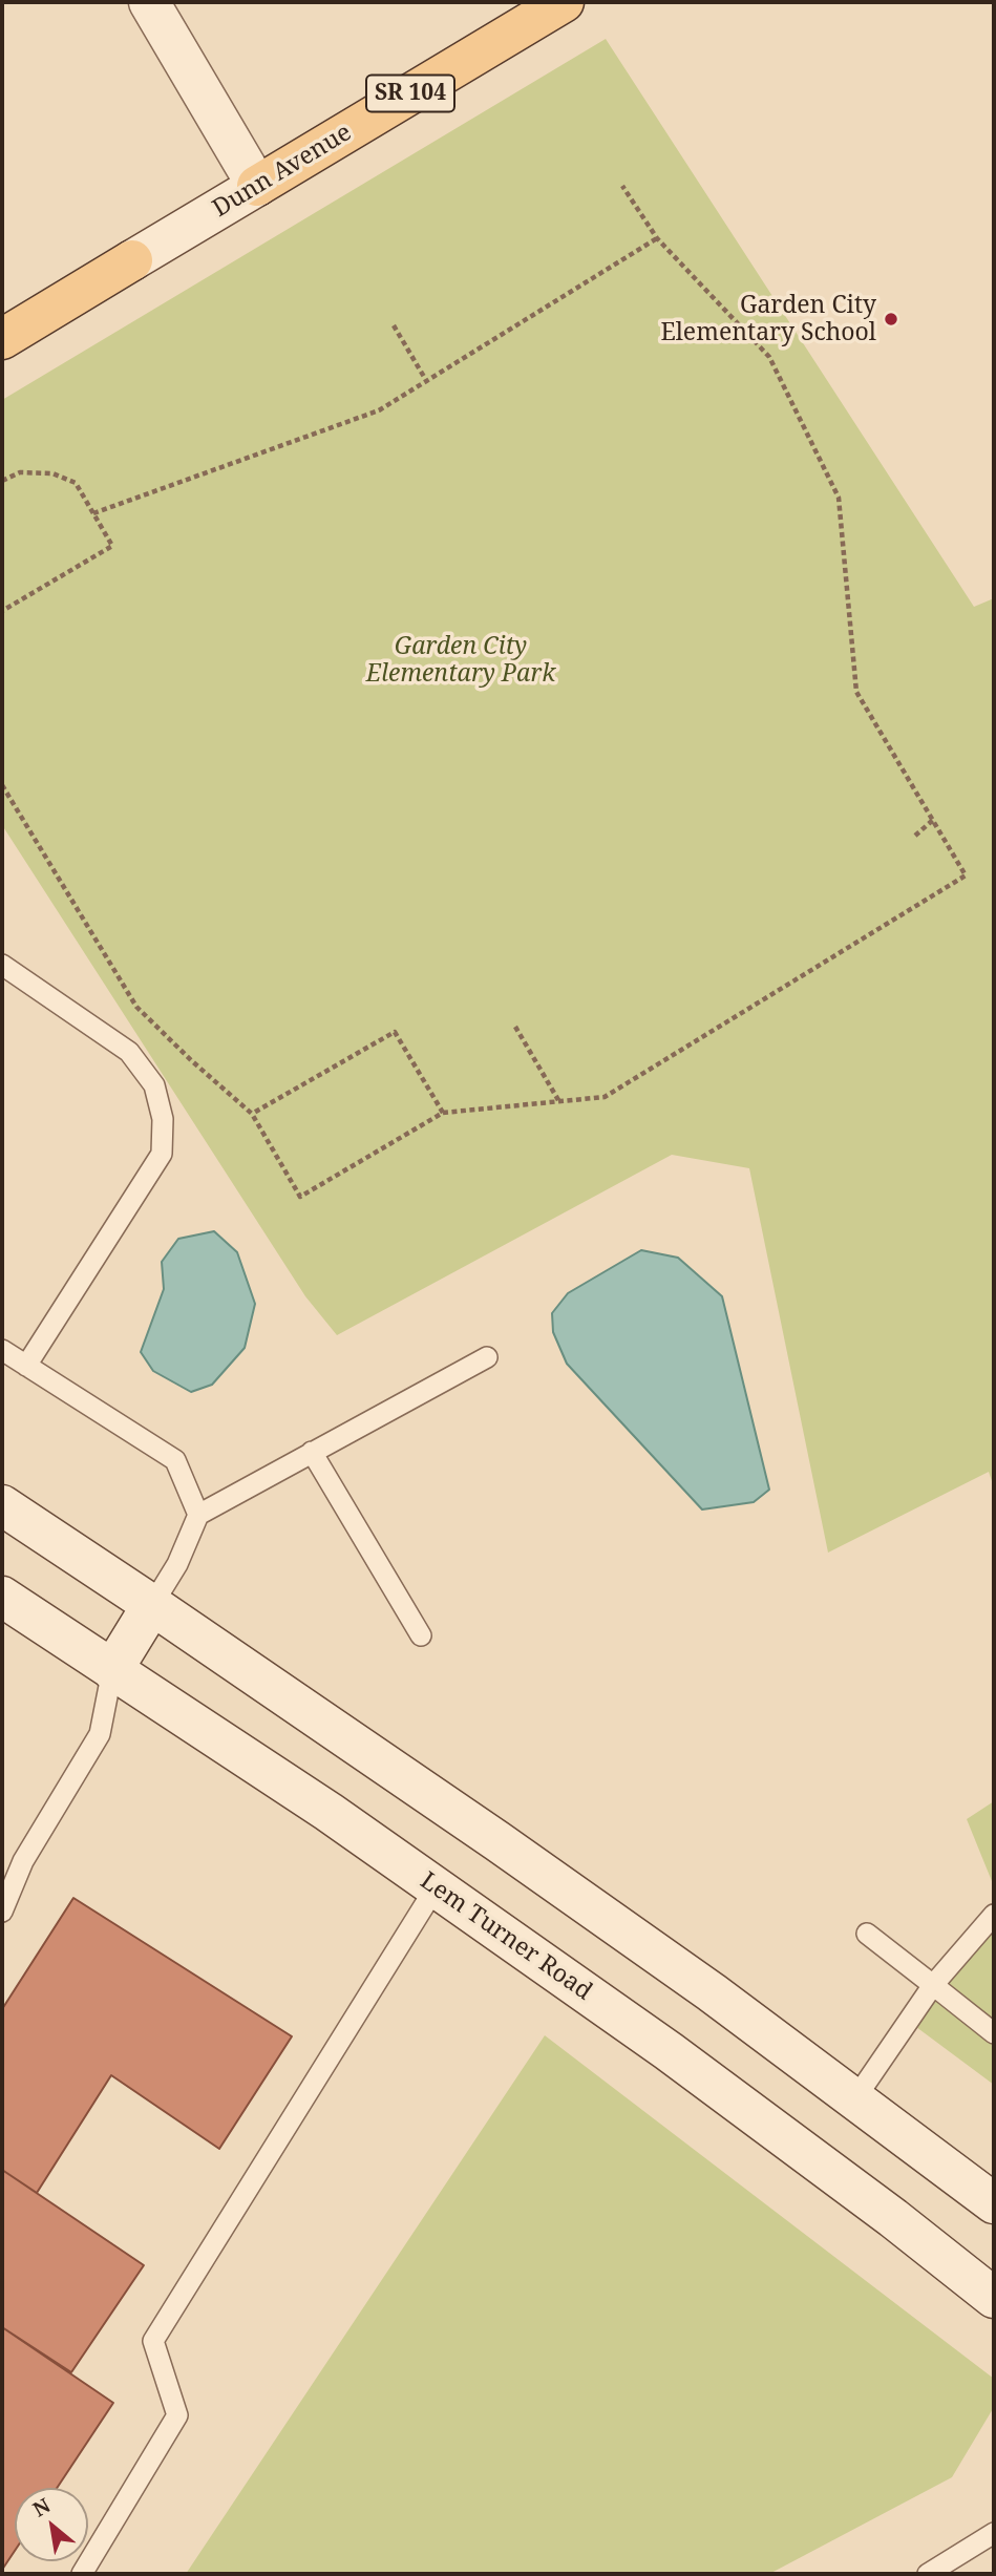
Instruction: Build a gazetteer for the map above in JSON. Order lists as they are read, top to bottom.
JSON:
{
  "streets": {
    "main road": ["SR 104", "Dunn Avenue", "Lem Turner Road"]
  },
  "parks": ["Garden City Elementary Park"],
  "places": ["Garden City Elementary School"],
  "north": "top left"
}
